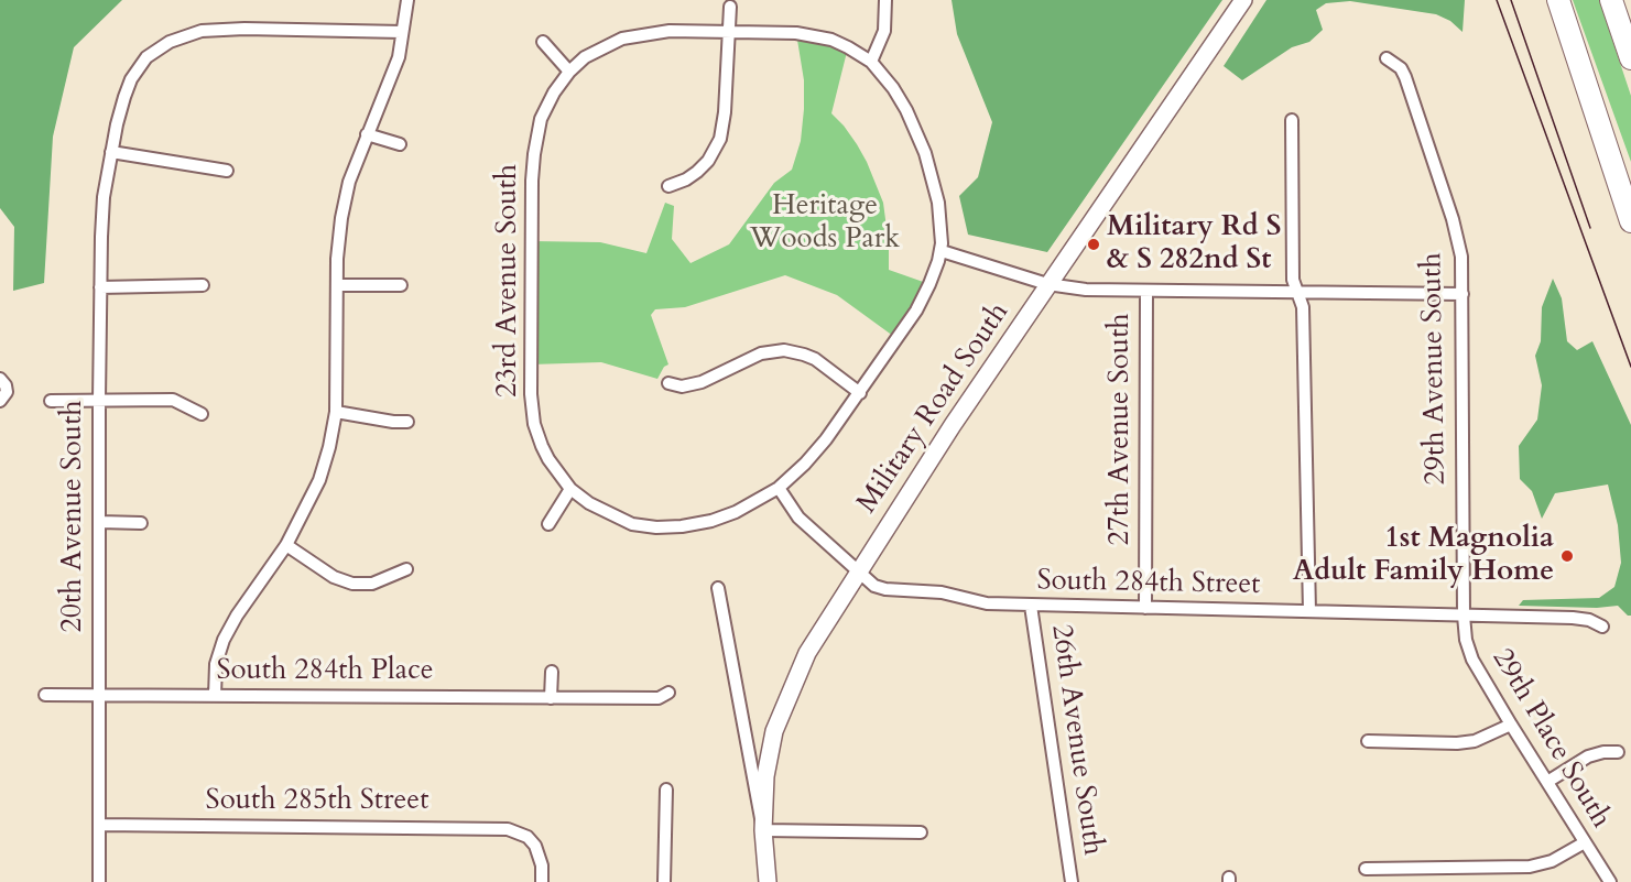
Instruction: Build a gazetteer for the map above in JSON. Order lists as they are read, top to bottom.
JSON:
{
  "streets": {
    "main road": ["Military Road South"],
    "street": [
      "23rd Avenue South",
      "29th Avenue South",
      "27th Avenue South",
      "20th Avenue South",
      "South 284th Street",
      "South 284th Place",
      "29th Place South",
      "26th Avenue South",
      "South 285th Street"
    ]
  },
  "crossings": [
    ["29th Avenue South", "South 284th Street"],
    ["29th Avenue South", "29th Place South"],
    ["Military Road South", "South 284th Street"],
    ["27th Avenue South", "South 284th Street"],
    ["20th Avenue South", "South 284th Place"],
    ["20th Avenue South", "South 285th Street"],
    ["South 284th Street", "29th Place South"],
    ["South 284th Street", "26th Avenue South"]
  ],
  "parks": ["Heritage Woods Park"],
  "places": ["Military Rd S & S 282nd St", "1st Magnolia Adult Family Home"]
}
